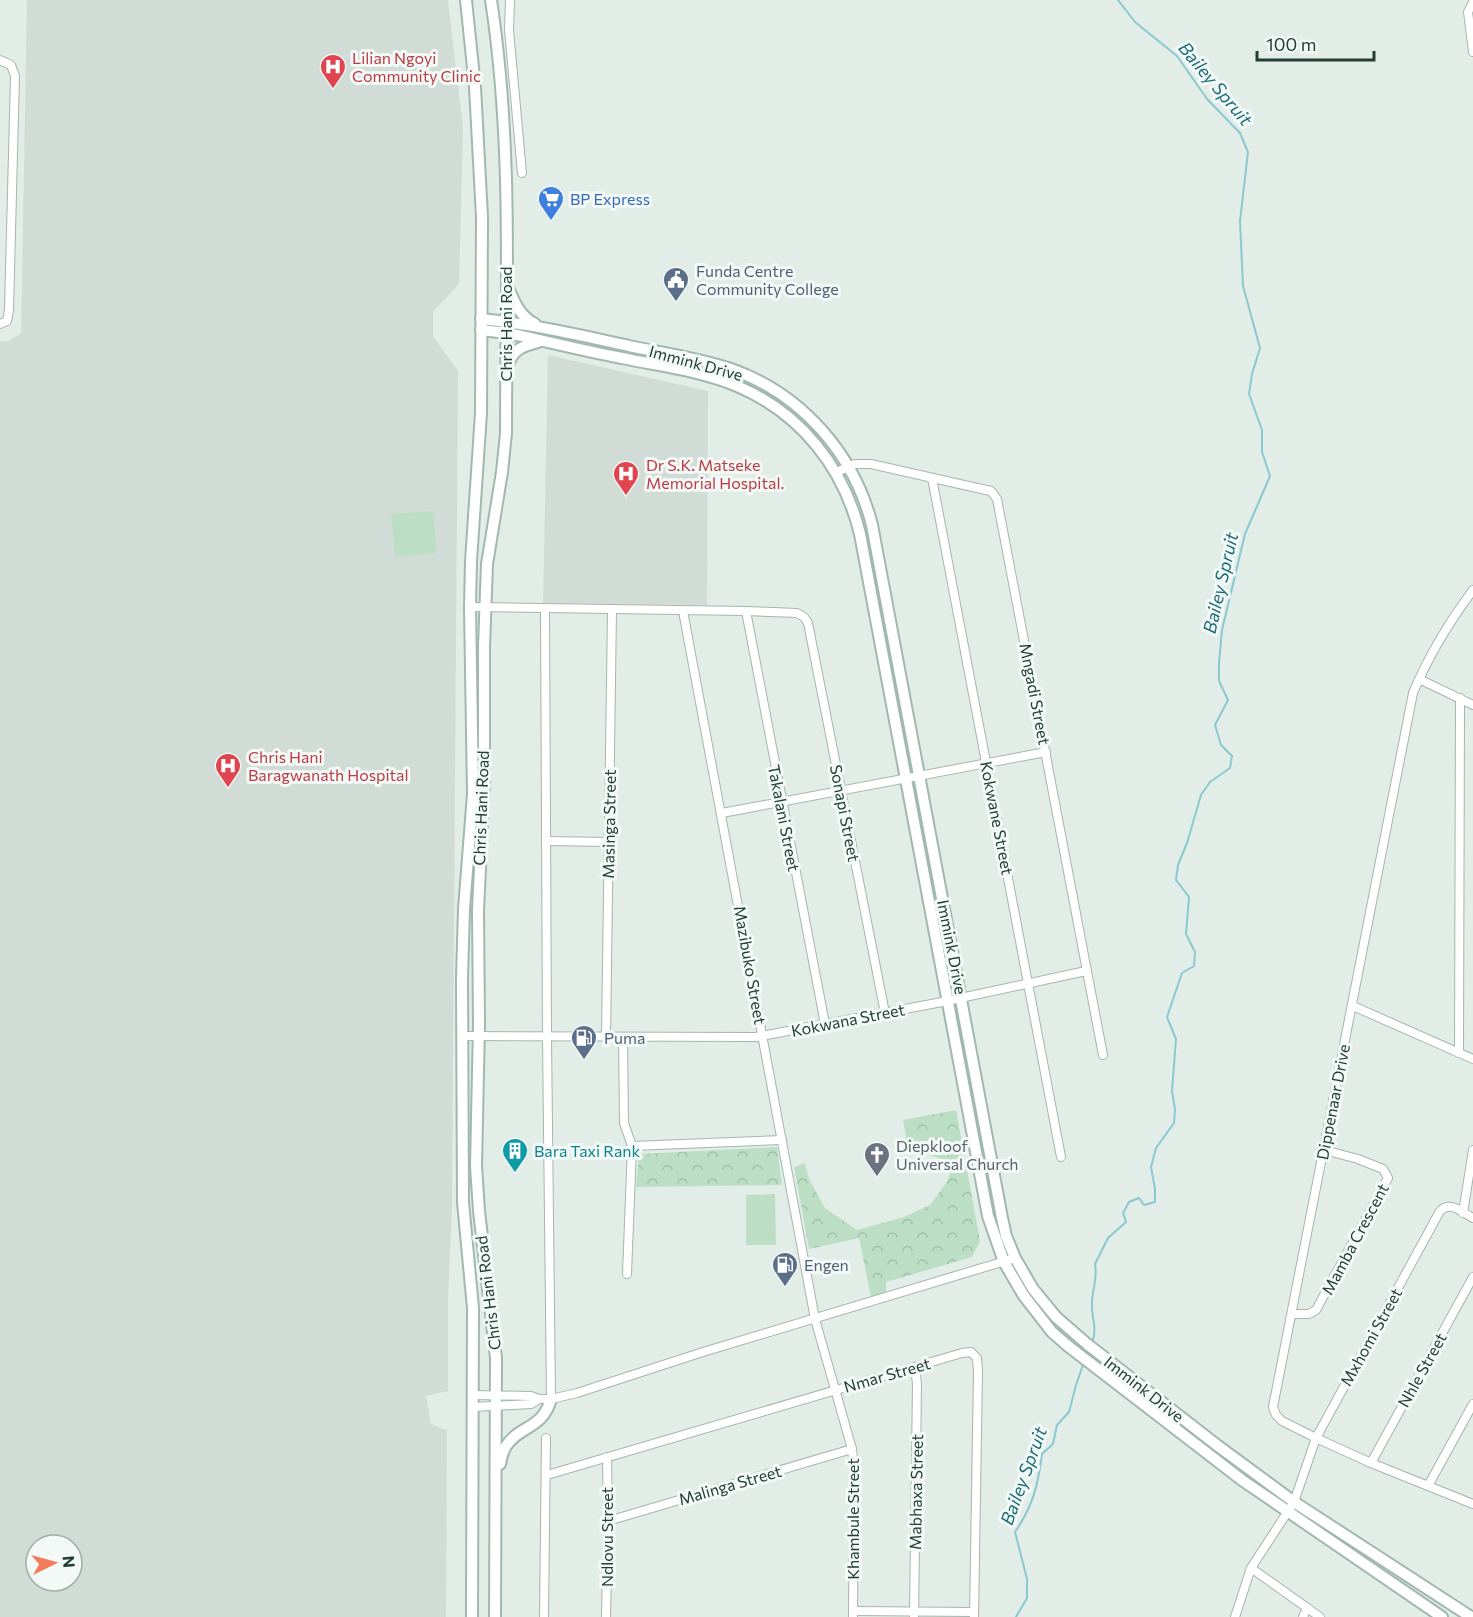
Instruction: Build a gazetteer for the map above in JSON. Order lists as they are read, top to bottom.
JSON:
{
  "streets": {
    "main road": ["Chris Hani Road", "Immink Drive"],
    "street": [
      "Mngadi Street",
      "Sonapi Street",
      "Takalani Street",
      "Kokwane Street",
      "Masinga Street",
      "Mazibuko Street",
      "Kokwana Street",
      "Dippenaar Drive",
      "Mamba Crescent",
      "Mxhomi Street",
      "Nhle Street",
      "Nmar Street",
      "Malinga Street",
      "Mabhaxa Street",
      "Khambule Street",
      "Ndlovu Street"
    ]
  },
  "crossings": [
    ["Chris Hani Road", "Immink Drive"],
    ["Chris Hani Road", "Kokwana Street"],
    ["Immink Drive", "Mngadi Street"],
    ["Immink Drive", "Kokwana Street"],
    ["Immink Drive", "Mxhomi Street"],
    ["Mngadi Street", "Kokwane Street"],
    ["Mngadi Street", "Kokwana Street"],
    ["Sonapi Street", "Takalani Street"],
    ["Sonapi Street", "Kokwana Street"],
    ["Takalani Street", "Kokwana Street"],
    ["Kokwane Street", "Kokwana Street"],
    ["Masinga Street", "Kokwana Street"],
    ["Mazibuko Street", "Kokwana Street"],
    ["Mazibuko Street", "Khambule Street"],
    ["Dippenaar Drive", "Mamba Crescent"],
    ["Dippenaar Drive", "Mxhomi Street"],
    ["Dippenaar Drive", "Nhle Street"],
    ["Nmar Street", "Mabhaxa Street"],
    ["Nmar Street", "Khambule Street"],
    ["Nmar Street", "Ndlovu Street"],
    ["Malinga Street", "Khambule Street"],
    ["Malinga Street", "Ndlovu Street"]
  ],
  "water": ["Bailey Spruit"],
  "places": {
    "hospital": ["Lilian Ngoyi Community Clinic", "Dr S.K. Matseke Memorial Hospital.", "Chris Hani Baragwanath Hospital"],
    "supermarket": ["BP Express"],
    "public building": ["Funda Centre Community College"],
    "fuel station": ["Puma", "Engen"],
    "building": ["Bara Taxi Rank"],
    "church": ["Diepkloof Universal Church"]
  },
  "scale_bar": "100 m",
  "north": "right"
}
